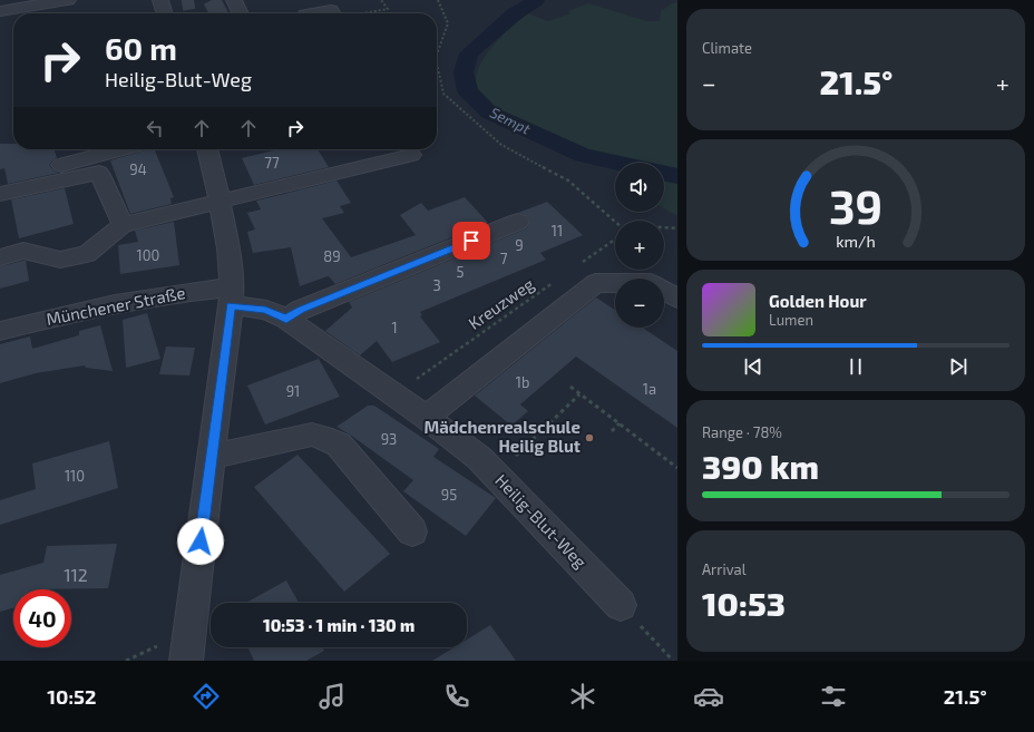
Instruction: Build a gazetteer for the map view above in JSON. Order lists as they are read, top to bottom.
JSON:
{
  "streets": {
    "street": ["Münchener Straße", "Heilig-Blut-Weg"],
    "path": ["Kreuzweg"]
  },
  "crossings": [
    ["Kreuzweg", "Heilig-Blut-Weg"],
    ["Münchener Straße", "Heilig-Blut-Weg"]
  ],
  "water": ["Sempt"],
  "places": ["Mädchenrealschule Heilig Blut"],
  "house_numbers": [
    "77",
    "94",
    "11",
    "9",
    "100",
    "89",
    "7",
    "5",
    "3",
    "1",
    "1b",
    "1a",
    "91",
    "93",
    "110",
    "95",
    "112"
  ],
  "page": {
    "tile": [
      "Climate",
      ["Range · 78%", "390 km"],
      ["Arrival", "10:53"]
    ],
    "turn": ["60 m", "Heilig-Blut-Weg"],
    "heat": ["−", "21.5°", "+"],
    "map_buttons": ["+", "−"],
    "song": ["Golden Hour", "Lumen"],
    "limit": "40",
    "trip": "10:53 · 1 min · 130 m",
    "tabs": ["10:52", "21.5°"],
    "gauge": ["39", "km/h"]
  }
}
